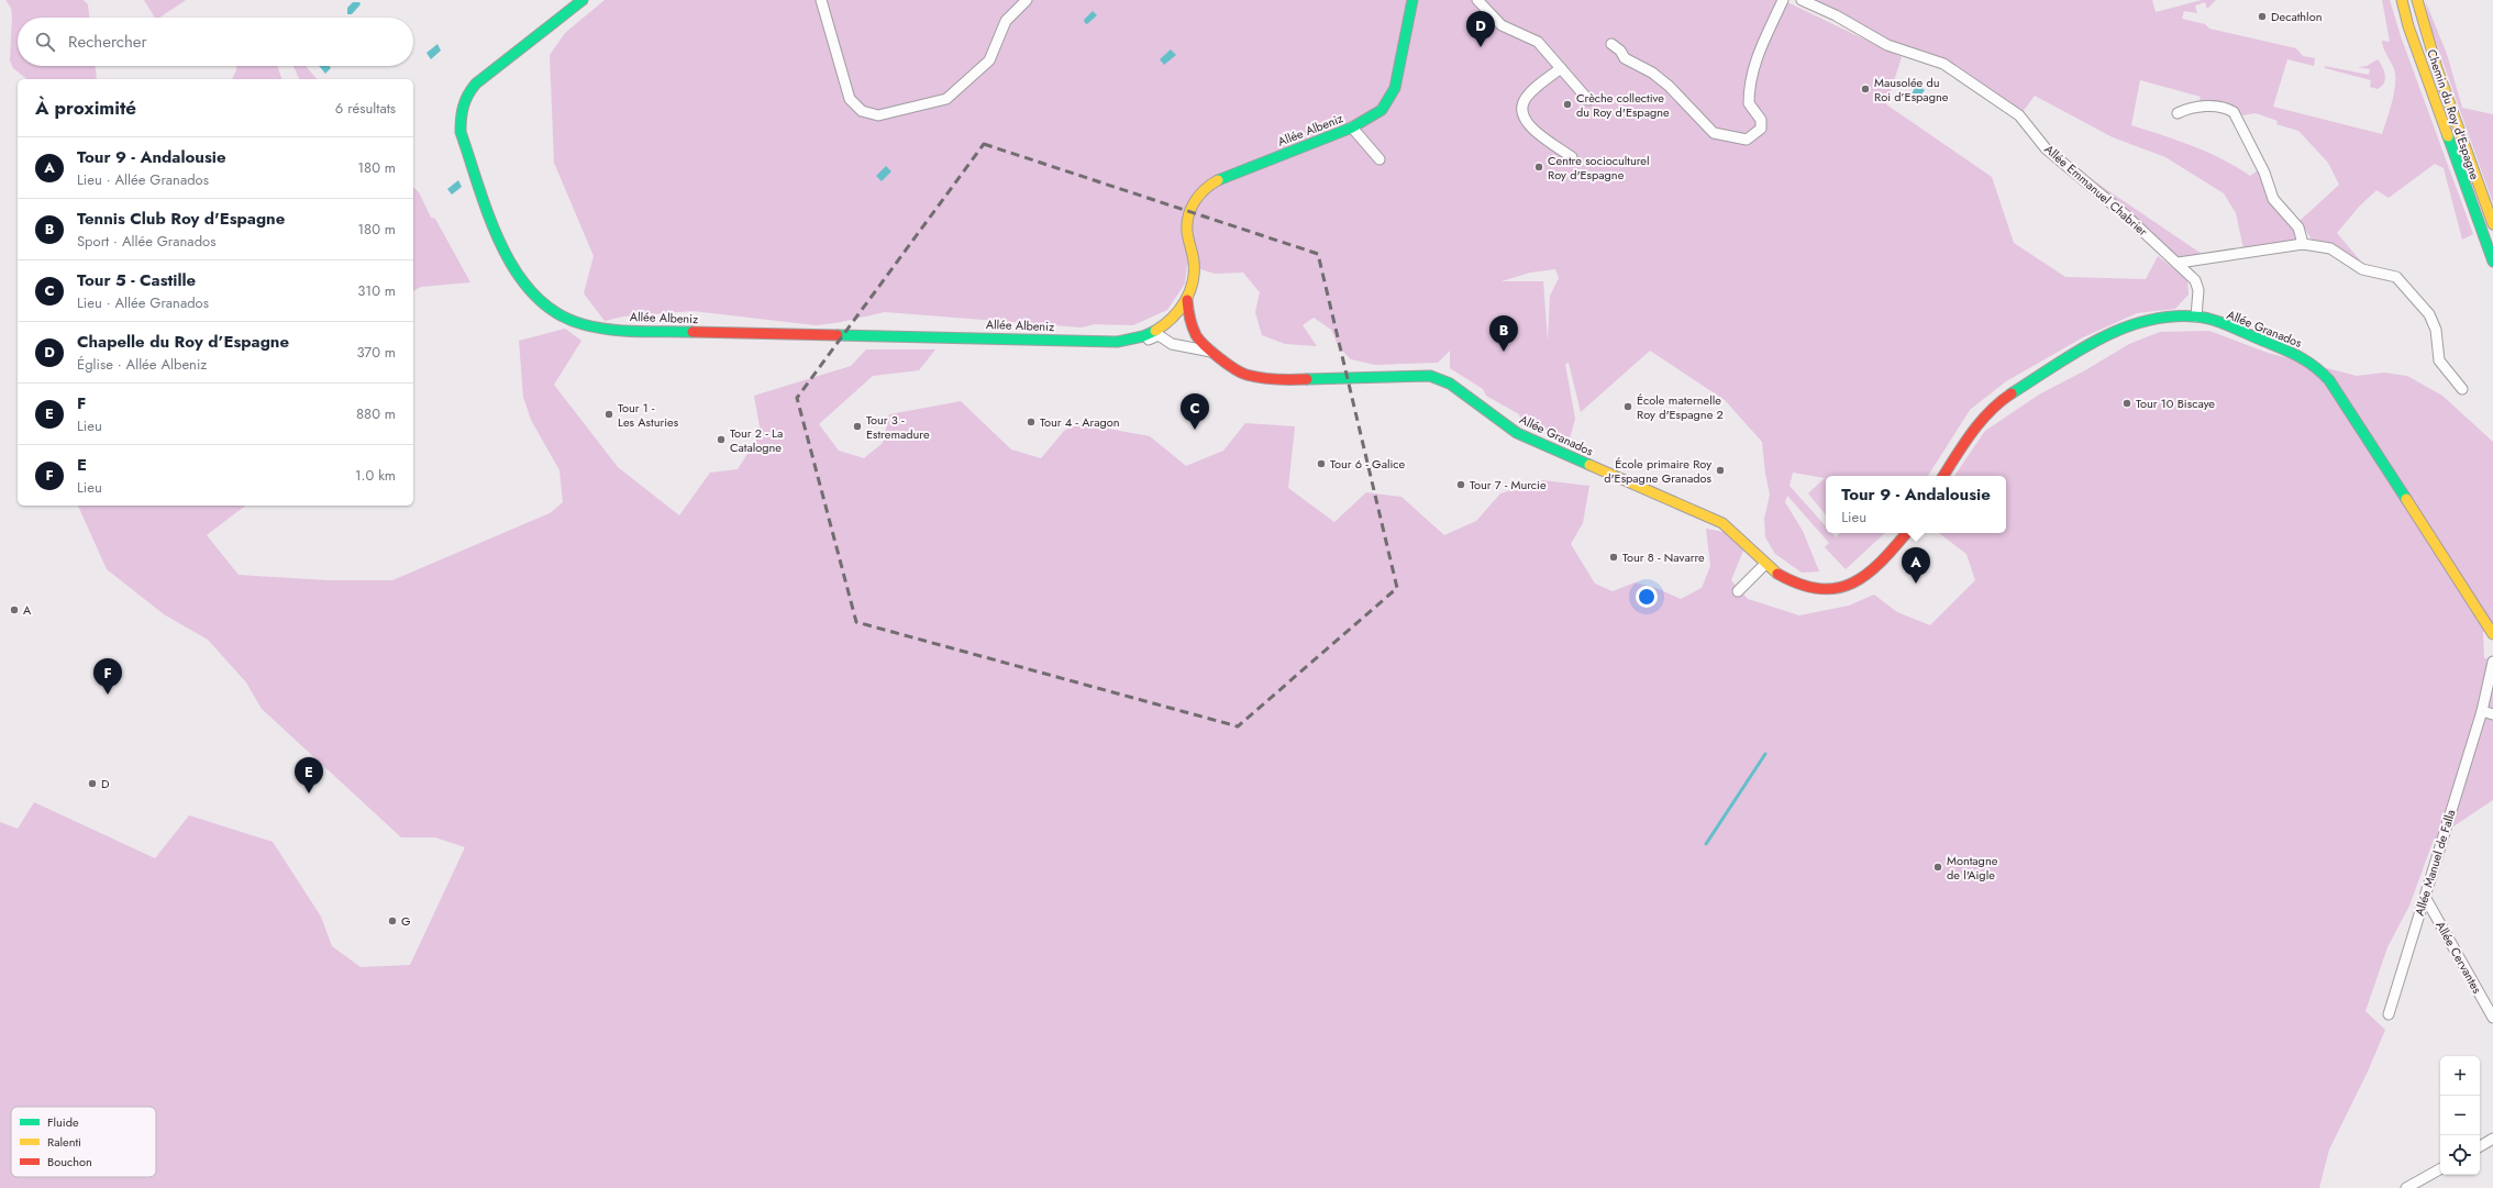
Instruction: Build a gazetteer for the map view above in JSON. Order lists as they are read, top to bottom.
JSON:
{
  "streets": {
    "street": [
      "Chemin du Roy d'Espagne",
      "Allée Albeniz",
      "Allée Emmanuel Chabrier",
      "Allée Granados",
      "Allée Manuel de Falla",
      "Allée Cervantes"
    ]
  },
  "crossings": [
    ["Allée Albeniz", "Allée Granados"],
    ["Allée Emmanuel Chabrier", "Allée Granados"],
    ["Allée Manuel de Falla", "Allée Cervantes"]
  ],
  "places": [
    "Decathlon",
    "Mausolée du Roi d’Espagne",
    "Crèche collective du Roy d'Espagne",
    "Centre socioculturel Roy d'Espagne",
    "Tour 10 Biscaye",
    "École maternelle Roy d'Espagne 2",
    "Tour 1 - Les Asturies",
    "Tour 4 - Aragon",
    "Tour 3 - Estremadure",
    "Tour 2 - La Catalogne",
    "Tour 6 - Galice",
    "École primaire Roy d'Espagne Granados",
    "Tour 7 - Murcie",
    "Tour 8 - Navarre",
    "A",
    "D",
    "Montagne de l'Aigle",
    "G"
  ],
  "legend": ["Fluide", "Ralenti", "Bouchon"],
  "page": {
    "pins": [
      "D",
      "B",
      "C",
      "A",
      "F",
      "E"
    ],
    "search": "Rechercher",
    "heading": ["À proximité", "6 résultats"],
    "list": [
      {
        "mark": "A",
        "name": "Tour 9 - Andalousie",
        "note": "Lieu · Allée Granados",
        "value": "180 m"
      },
      {
        "mark": "B",
        "name": "Tennis Club Roy d'Espagne",
        "note": "Sport · Allée Granados",
        "value": "180 m"
      },
      {
        "mark": "C",
        "name": "Tour 5 - Castille",
        "note": "Lieu · Allée Granados",
        "value": "310 m"
      },
      {
        "mark": "D",
        "name": "Chapelle du Roy d’Espagne",
        "note": "Église · Allée Albeniz",
        "value": "370 m"
      },
      {
        "mark": "E",
        "name": "F",
        "note": "Lieu",
        "value": "880 m"
      },
      {
        "mark": "F",
        "name": "E",
        "note": "Lieu",
        "value": "1.0 km"
      }
    ],
    "popup": ["Tour 9 - Andalousie", "Lieu"],
    "map_buttons": ["+", "−"]
  }
}
